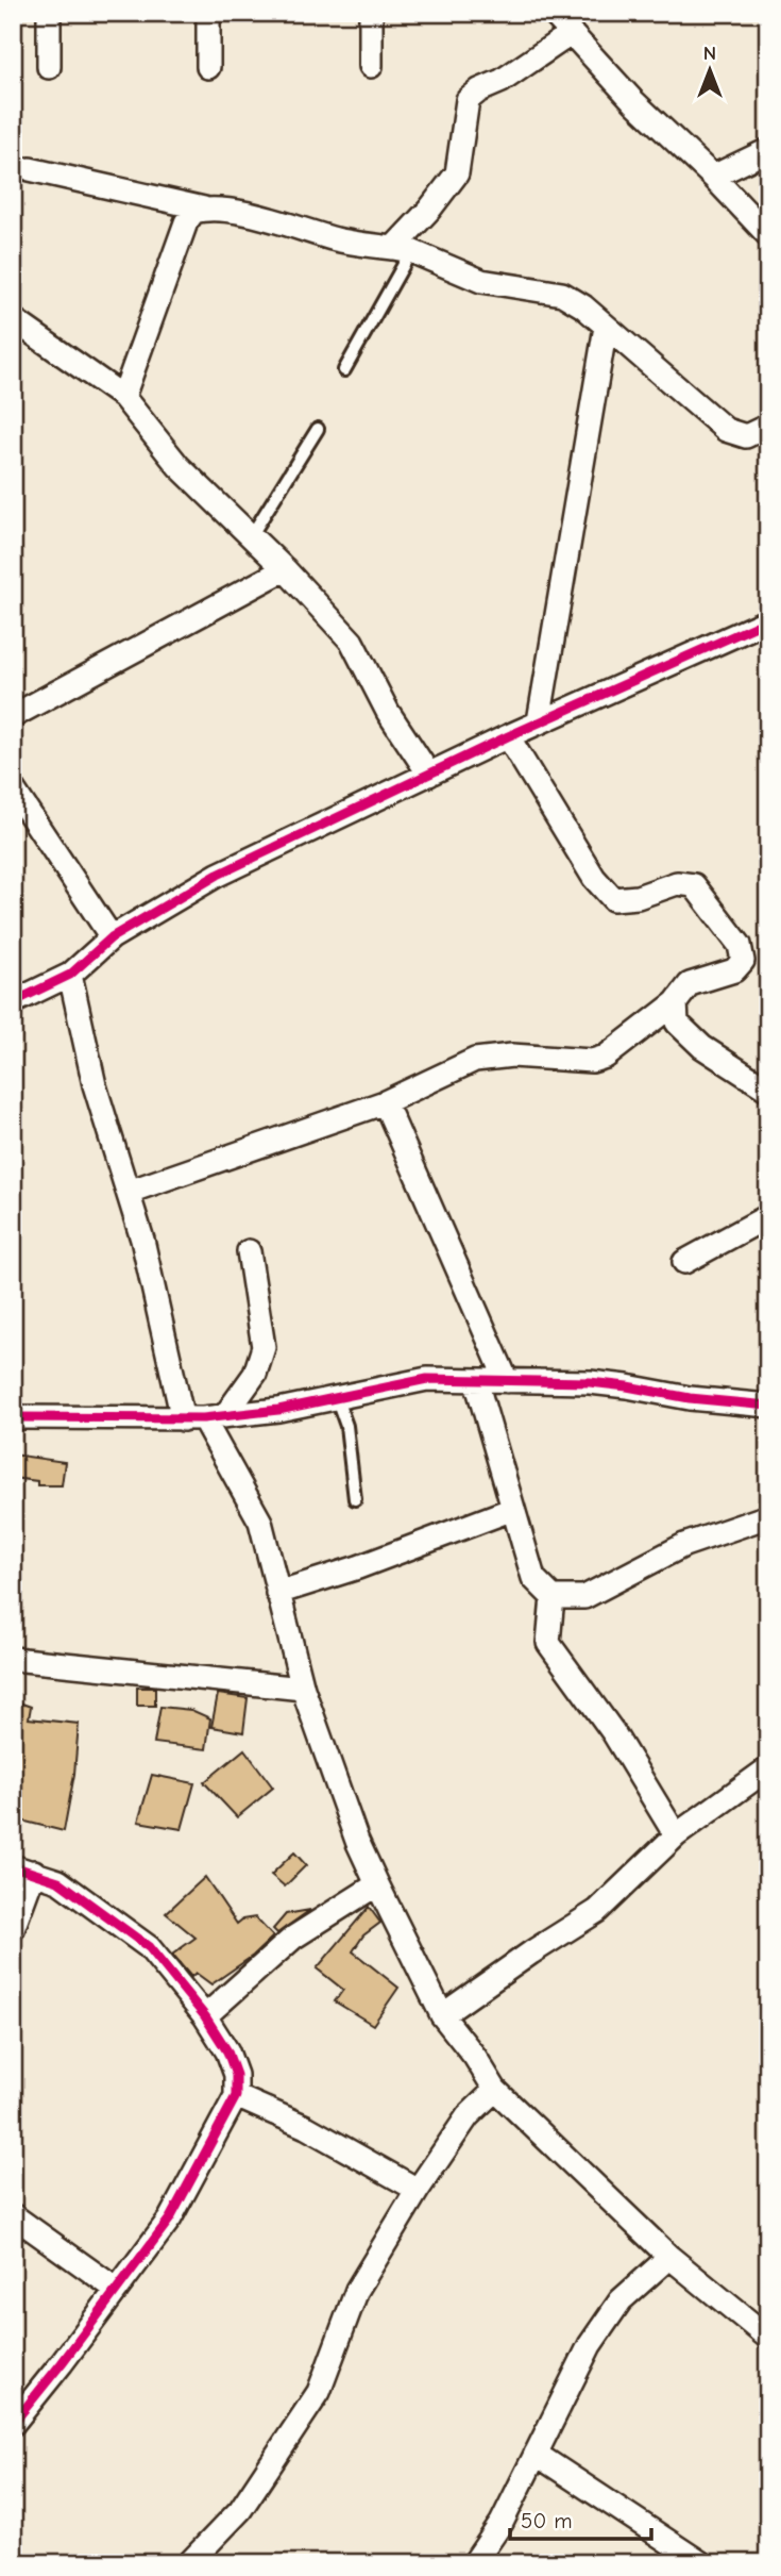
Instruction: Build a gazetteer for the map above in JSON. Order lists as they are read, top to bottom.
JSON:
{
  "scale_bar": "50 m",
  "north": "top"
}
